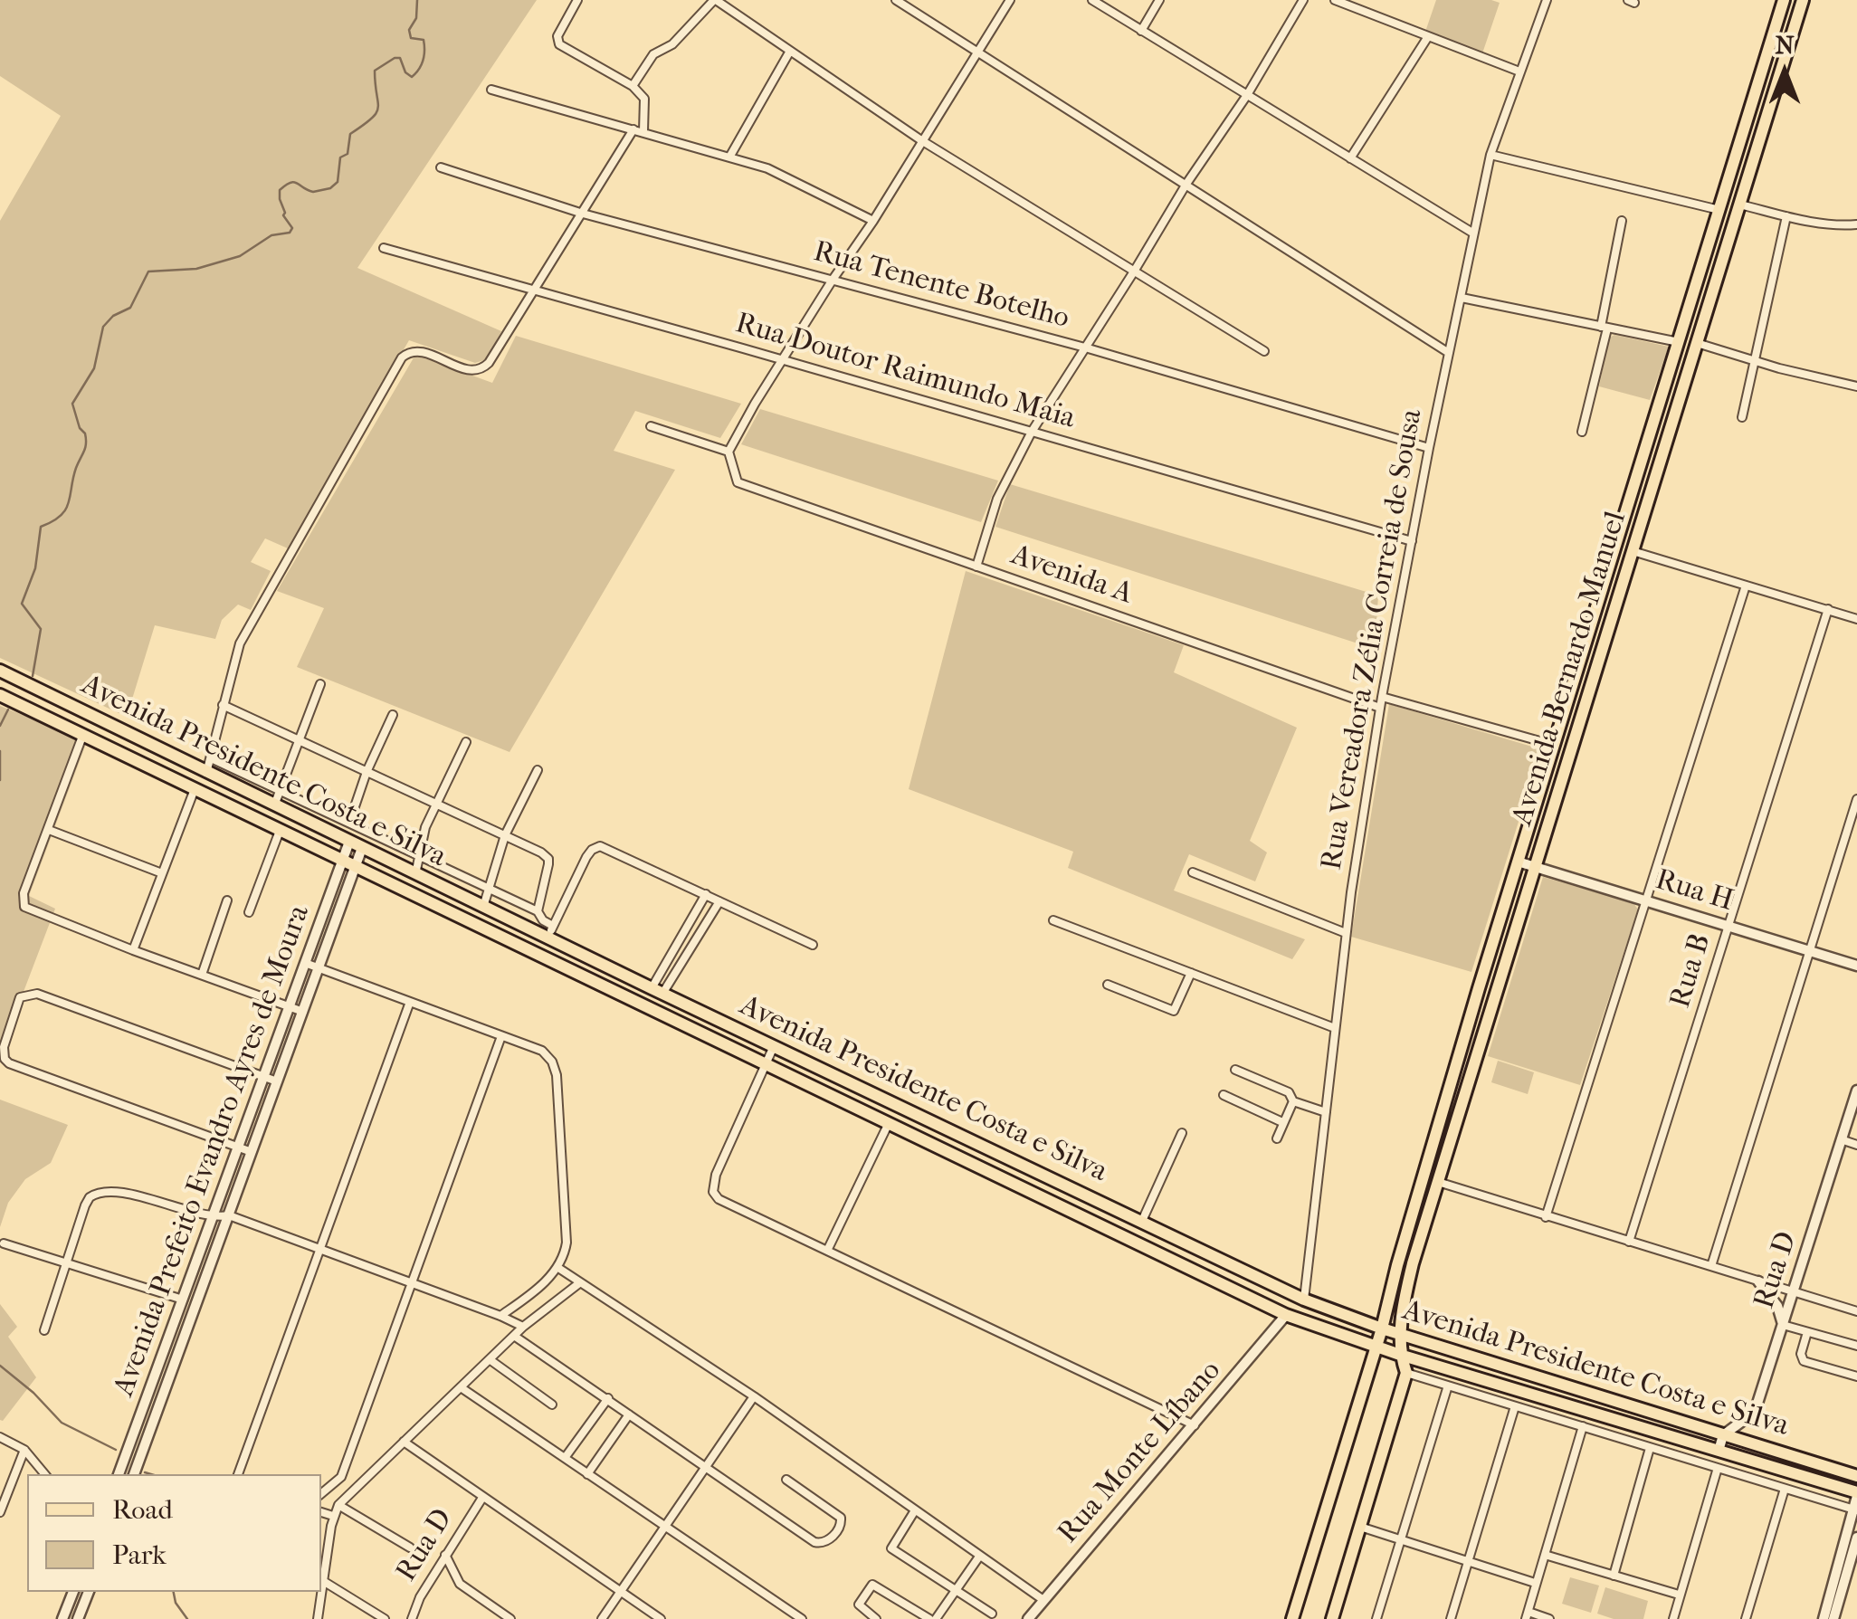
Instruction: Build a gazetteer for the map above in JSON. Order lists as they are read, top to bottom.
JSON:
{
  "streets": {
    "main road": ["Avenida Bernardo Manuel", "Avenida Presidente Costa e Silva"],
    "street": [
      "Rua Tenente Botelho",
      "Rua Doutor Raimundo Maia",
      "Avenida A",
      "Rua Vereadora Zélia Correia de Sousa",
      "Rua H",
      "Rua B",
      "Avenida Prefeito Evandro Ayres de Moura",
      "Rua D",
      "Rua Monte Líbano"
    ]
  },
  "crossings": [
    ["Rua Tenente Botelho", "Rua Vereadora Zélia Correia de Sousa"],
    ["Rua Doutor Raimundo Maia", "Rua Vereadora Zélia Correia de Sousa"],
    ["Avenida A", "Rua Vereadora Zélia Correia de Sousa"],
    ["Rua Vereadora Zélia Correia de Sousa", "Avenida Presidente Costa e Silva"],
    ["Avenida Bernardo Manuel", "Avenida Presidente Costa e Silva"],
    ["Avenida Bernardo Manuel", "Rua H"],
    ["Avenida Presidente Costa e Silva", "Avenida Prefeito Evandro Ayres de Moura"],
    ["Avenida Presidente Costa e Silva", "Rua D"],
    ["Avenida Presidente Costa e Silva", "Rua Monte Líbano"],
    ["Rua H", "Rua B"]
  ],
  "legend": ["Road", "Park"],
  "north": "top"
}
